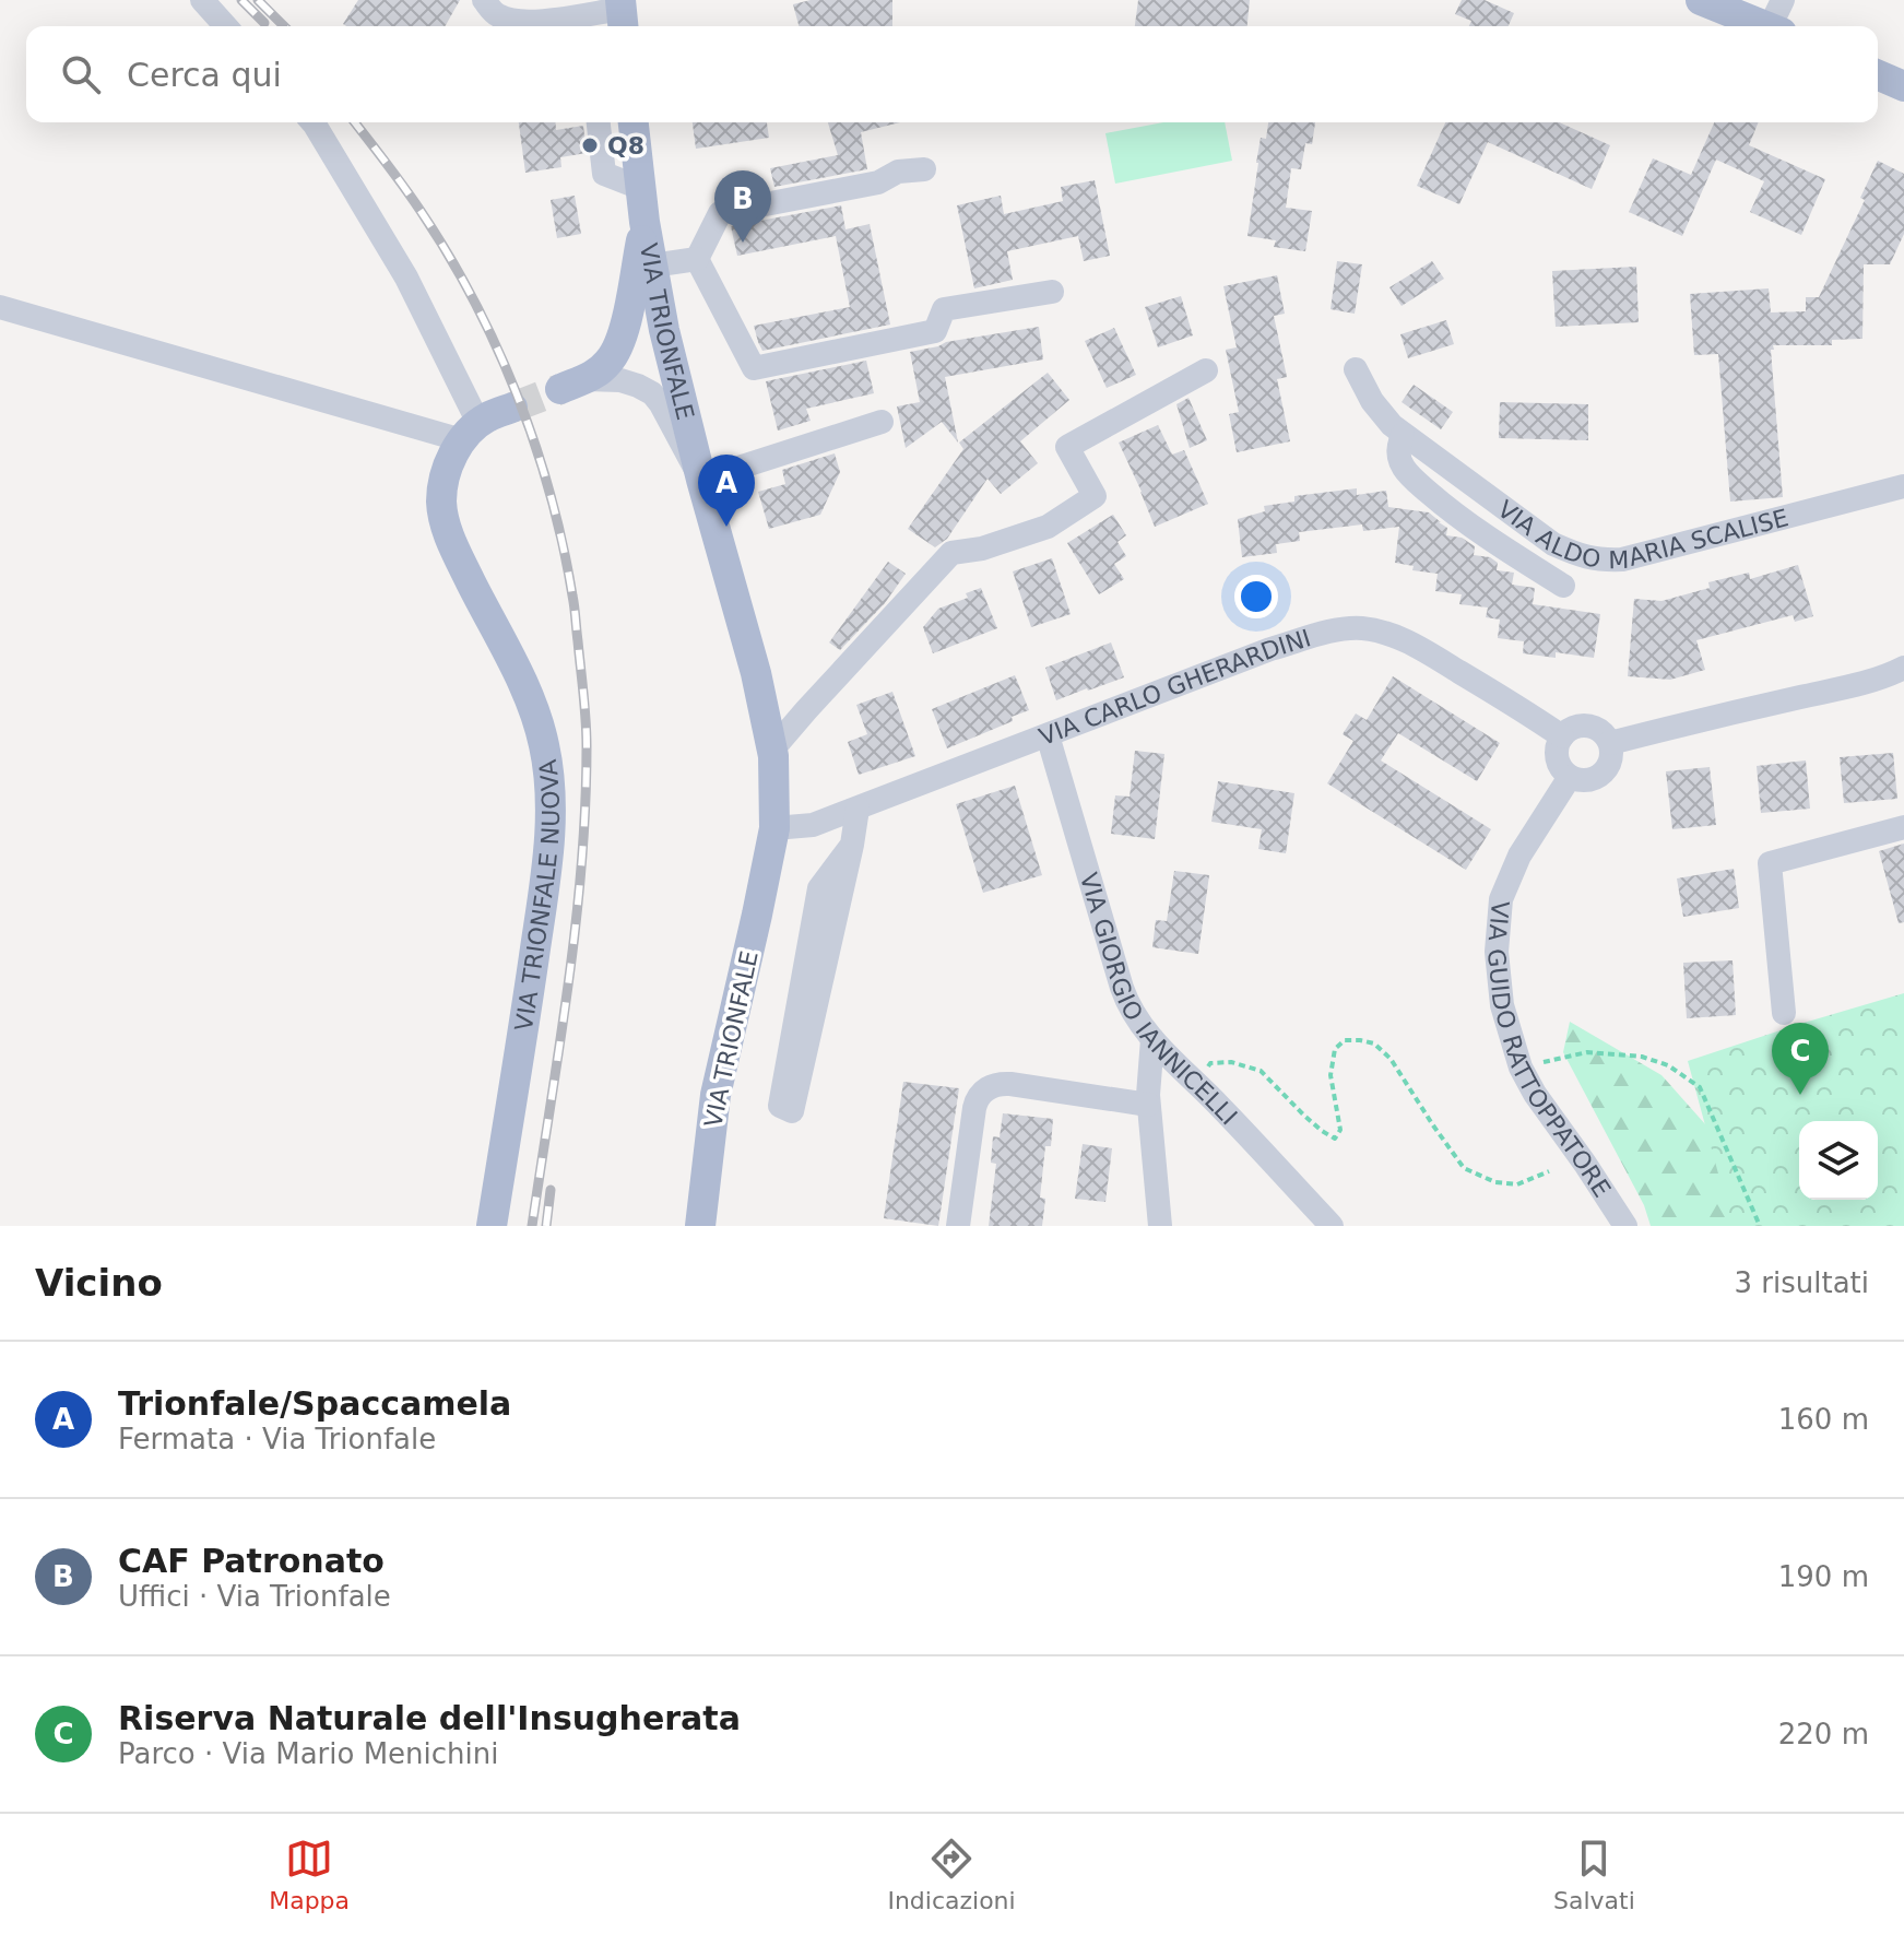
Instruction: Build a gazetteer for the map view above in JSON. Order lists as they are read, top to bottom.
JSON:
{
  "streets": {
    "main road": ["VIA TRIONFALE", "VIA TRIONFALE NUOVA"],
    "street": [
      "VIA ALDO MARIA SCALISE",
      "VIA CARLO GHERARDINI",
      "VIA GIORGIO IANNICELLI",
      "VIA GUIDO RATTOPPATORE"
    ]
  },
  "crossings": [
    ["VIA TRIONFALE", "VIA CARLO GHERARDINI"],
    ["VIA CARLO GHERARDINI", "VIA GIORGIO IANNICELLI"],
    ["VIA CARLO GHERARDINI", "VIA GUIDO RATTOPPATORE"]
  ],
  "places": ["Q8"],
  "page": {
    "search": "Cerca qui",
    "pins": ["B", "A", "C"],
    "heading": ["Vicino", "3 risultati"],
    "list": [
      {
        "mark": "A",
        "name": "Trionfale/Spaccamela",
        "note": "Fermata · Via Trionfale",
        "value": "160 m"
      },
      {
        "mark": "B",
        "name": "CAF Patronato",
        "note": "Uffici · Via Trionfale",
        "value": "190 m"
      },
      {
        "mark": "C",
        "name": "Riserva Naturale dell'Insugherata",
        "note": "Parco · Via Mario Menichini",
        "value": "220 m"
      }
    ],
    "nav": ["Mappa", "Indicazioni", "Salvati"]
  }
}
